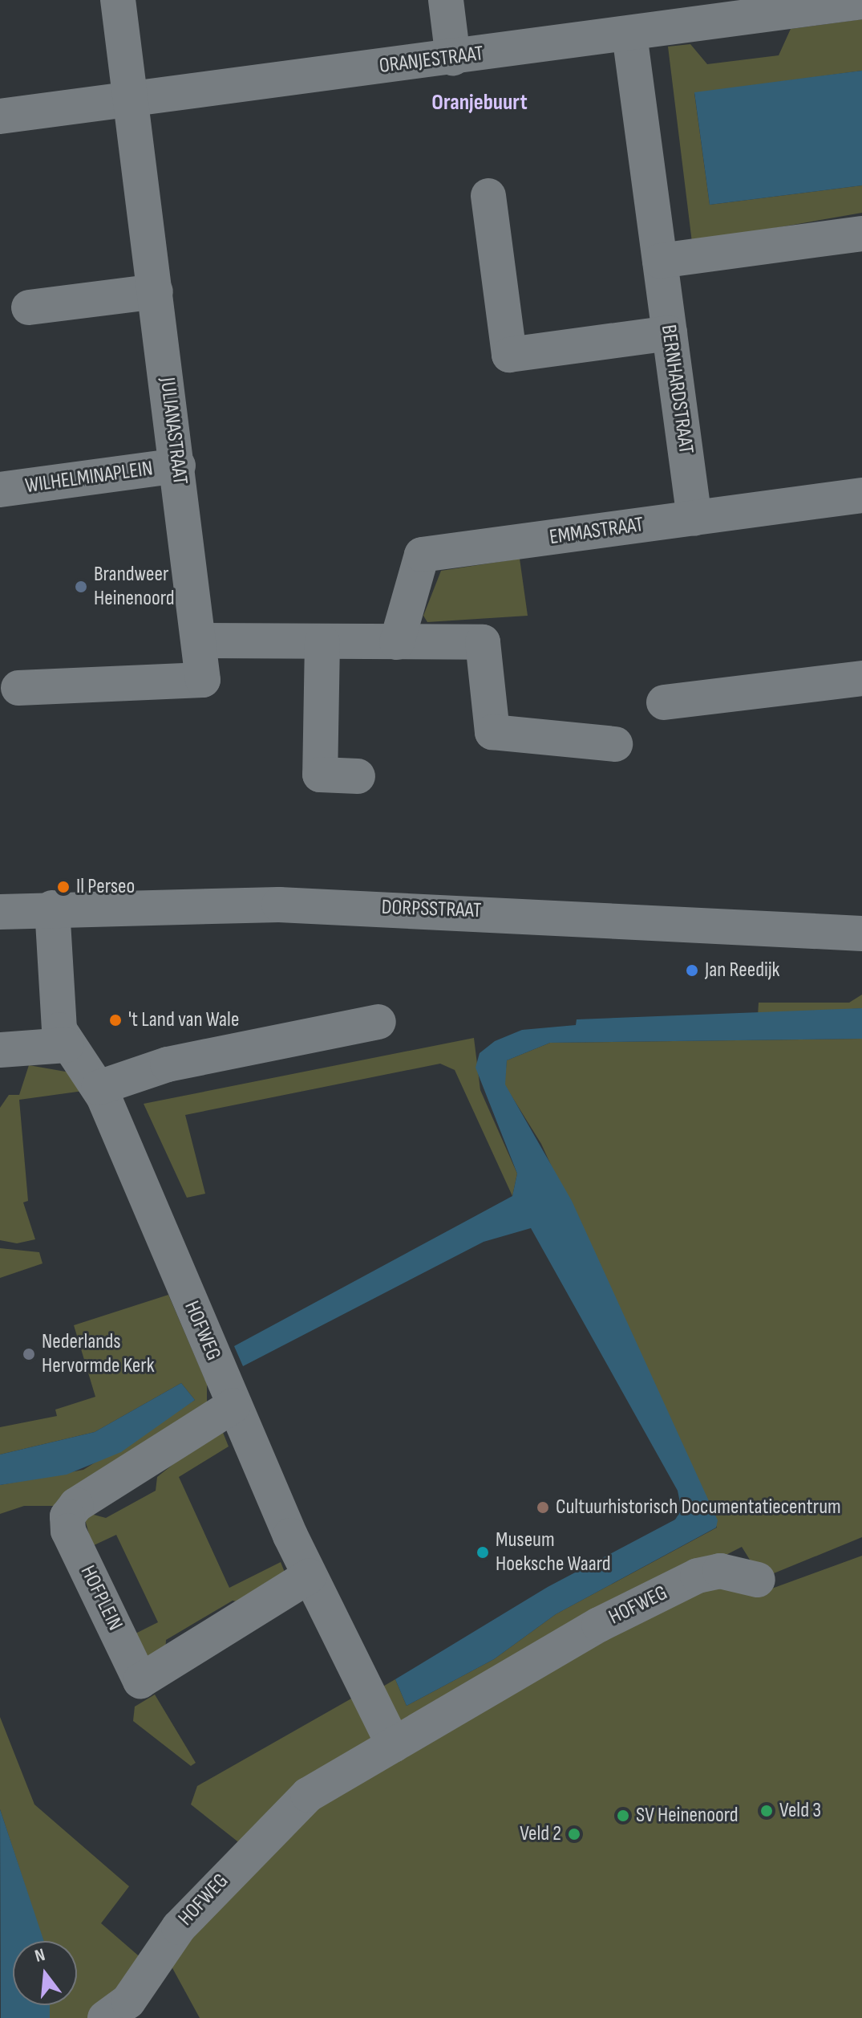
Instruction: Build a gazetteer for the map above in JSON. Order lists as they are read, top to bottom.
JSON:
{
  "streets": {
    "street": [
      "ORANJESTRAAT",
      "BERNHARDSTRAAT",
      "JULIANASTRAAT",
      "WILHELMINAPLEIN",
      "EMMASTRAAT",
      "DORPSSTRAAT",
      "HOFWEG",
      "HOFPLEIN"
    ]
  },
  "crossings": [
    ["ORANJESTRAAT", "BERNHARDSTRAAT"],
    ["ORANJESTRAAT", "JULIANASTRAAT"],
    ["BERNHARDSTRAAT", "EMMASTRAAT"],
    ["JULIANASTRAAT", "WILHELMINAPLEIN"],
    ["DORPSSTRAAT", "HOFWEG"],
    ["HOFWEG", "HOFPLEIN"]
  ],
  "districts": ["Oranjebuurt"],
  "places": [
    "Brandweer Heinenoord",
    "Il Perseo",
    "Jan Reedijk",
    "'t Land van Wale",
    "Nederlands Hervormde Kerk",
    "Cultuurhistorisch Documentatiecentrum",
    "Museum Hoeksche Waard",
    "Veld 3",
    "SV Heinenoord",
    "Veld 2"
  ],
  "north": "top"
}
